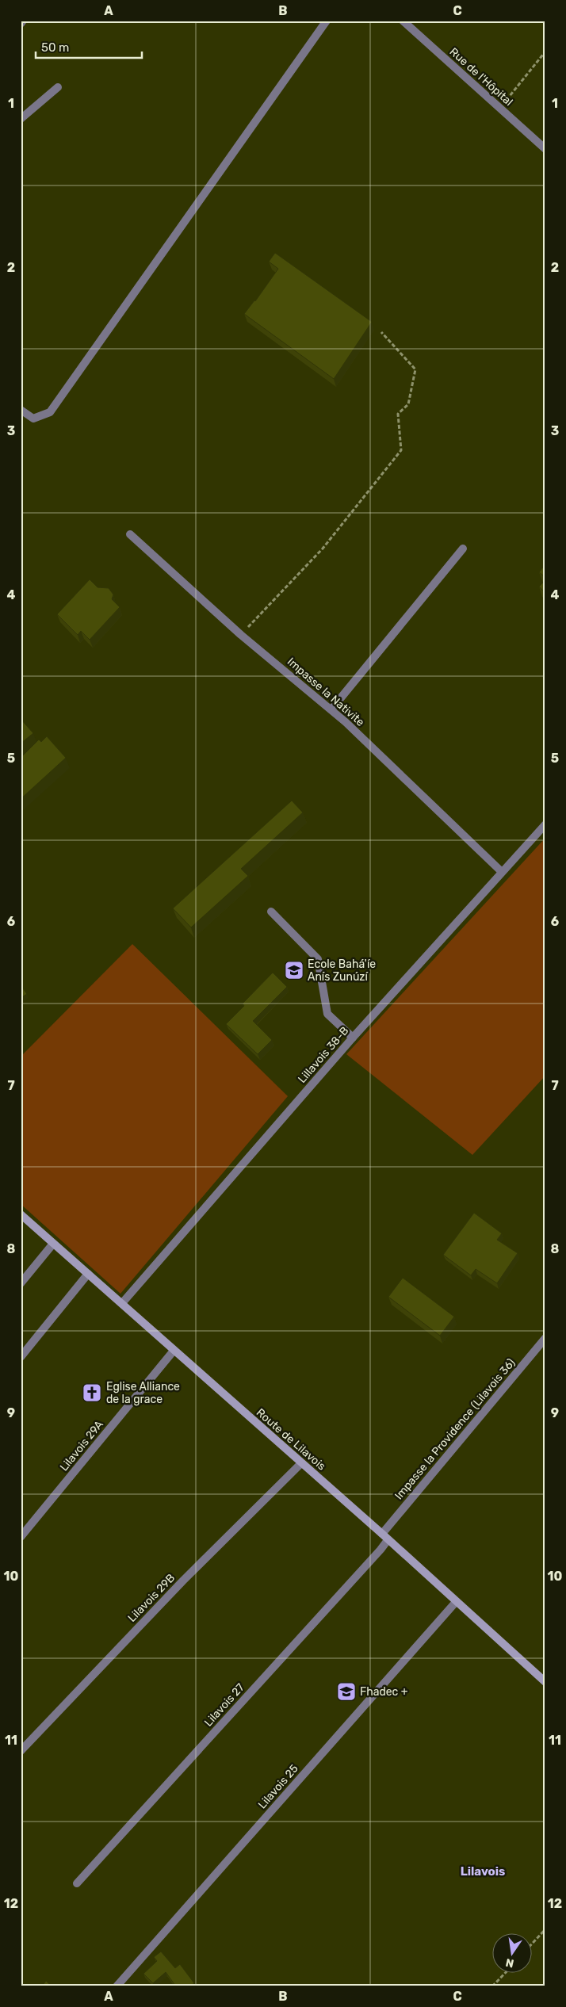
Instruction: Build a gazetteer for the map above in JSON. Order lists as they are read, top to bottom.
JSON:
{
  "streets": {
    "main road": ["Route de Lilavois"],
    "street": [
      "Rue de l'Hôpital",
      "Impasse la Nativite",
      "Lillavois 38-B",
      "Impasse la Providence (Lilavois 36)",
      "Lilavois 29A",
      "Lilavois 29B",
      "Lilavois 27",
      "Lilavois 25"
    ]
  },
  "crossings": [
    ["Impasse la Nativite", "Lillavois 38-B"],
    ["Lillavois 38-B", "Route de Lilavois"],
    ["Impasse la Providence (Lilavois 36)", "Route de Lilavois"],
    ["Impasse la Providence (Lilavois 36)", "Lilavois 27"],
    ["Route de Lilavois", "Lilavois 29A"],
    ["Route de Lilavois", "Lilavois 29B"],
    ["Route de Lilavois", "Lilavois 27"],
    ["Route de Lilavois", "Lilavois 25"]
  ],
  "districts": ["Lilavois"],
  "places": {
    "school or university": ["Ecole Bahá'íe Anís Zunúzí", "Fhadec +"],
    "church": ["Eglise Alliance de la grace"]
  },
  "scale_bar": "50 m",
  "north": "bottom",
  "grid": {
    "columns": ["A", "B", "C"],
    "rows": [
      "1",
      "2",
      "3",
      "4",
      "5",
      "6",
      "7",
      "8",
      "9",
      "10",
      "11",
      "12"
    ]
  }
}
